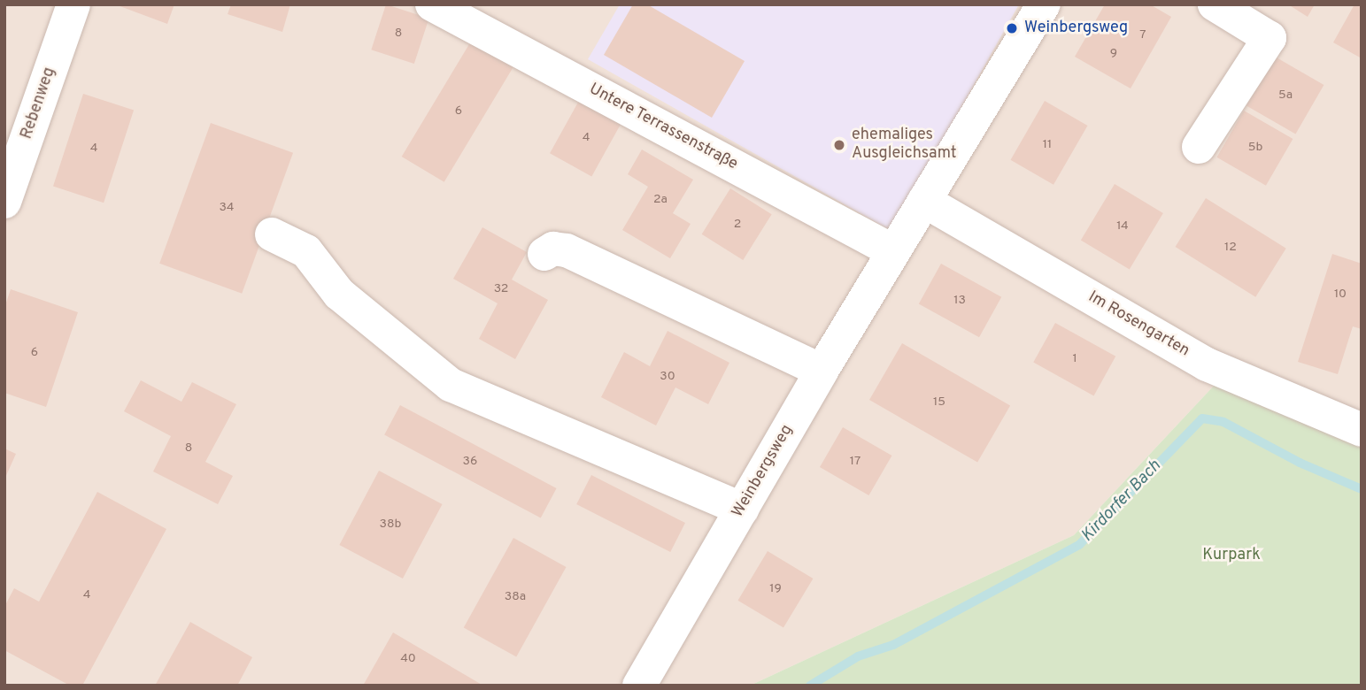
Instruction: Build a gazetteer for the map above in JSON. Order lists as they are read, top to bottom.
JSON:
{
  "streets": {
    "street": [
      "Rebenweg",
      "Untere Terrassenstraße",
      "Im Rosengarten",
      "Weinbergsweg"
    ]
  },
  "crossings": [
    ["Untere Terrassenstraße", "Weinbergsweg"],
    ["Im Rosengarten", "Weinbergsweg"]
  ],
  "water": ["Kirdorfer Bach"],
  "parks": ["Kurpark"],
  "places": ["Weinbergsweg", "ehemaliges Ausgleichsamt"],
  "house_numbers": [
    "8",
    "7",
    "9",
    "5a",
    "6",
    "4",
    "11",
    "5b",
    "4",
    "2a",
    "34",
    "2",
    "14",
    "12",
    "32",
    "10",
    "13",
    "6",
    "1",
    "30",
    "15",
    "8",
    "36",
    "17",
    "38b",
    "19",
    "4",
    "38a",
    "40"
  ]
}
